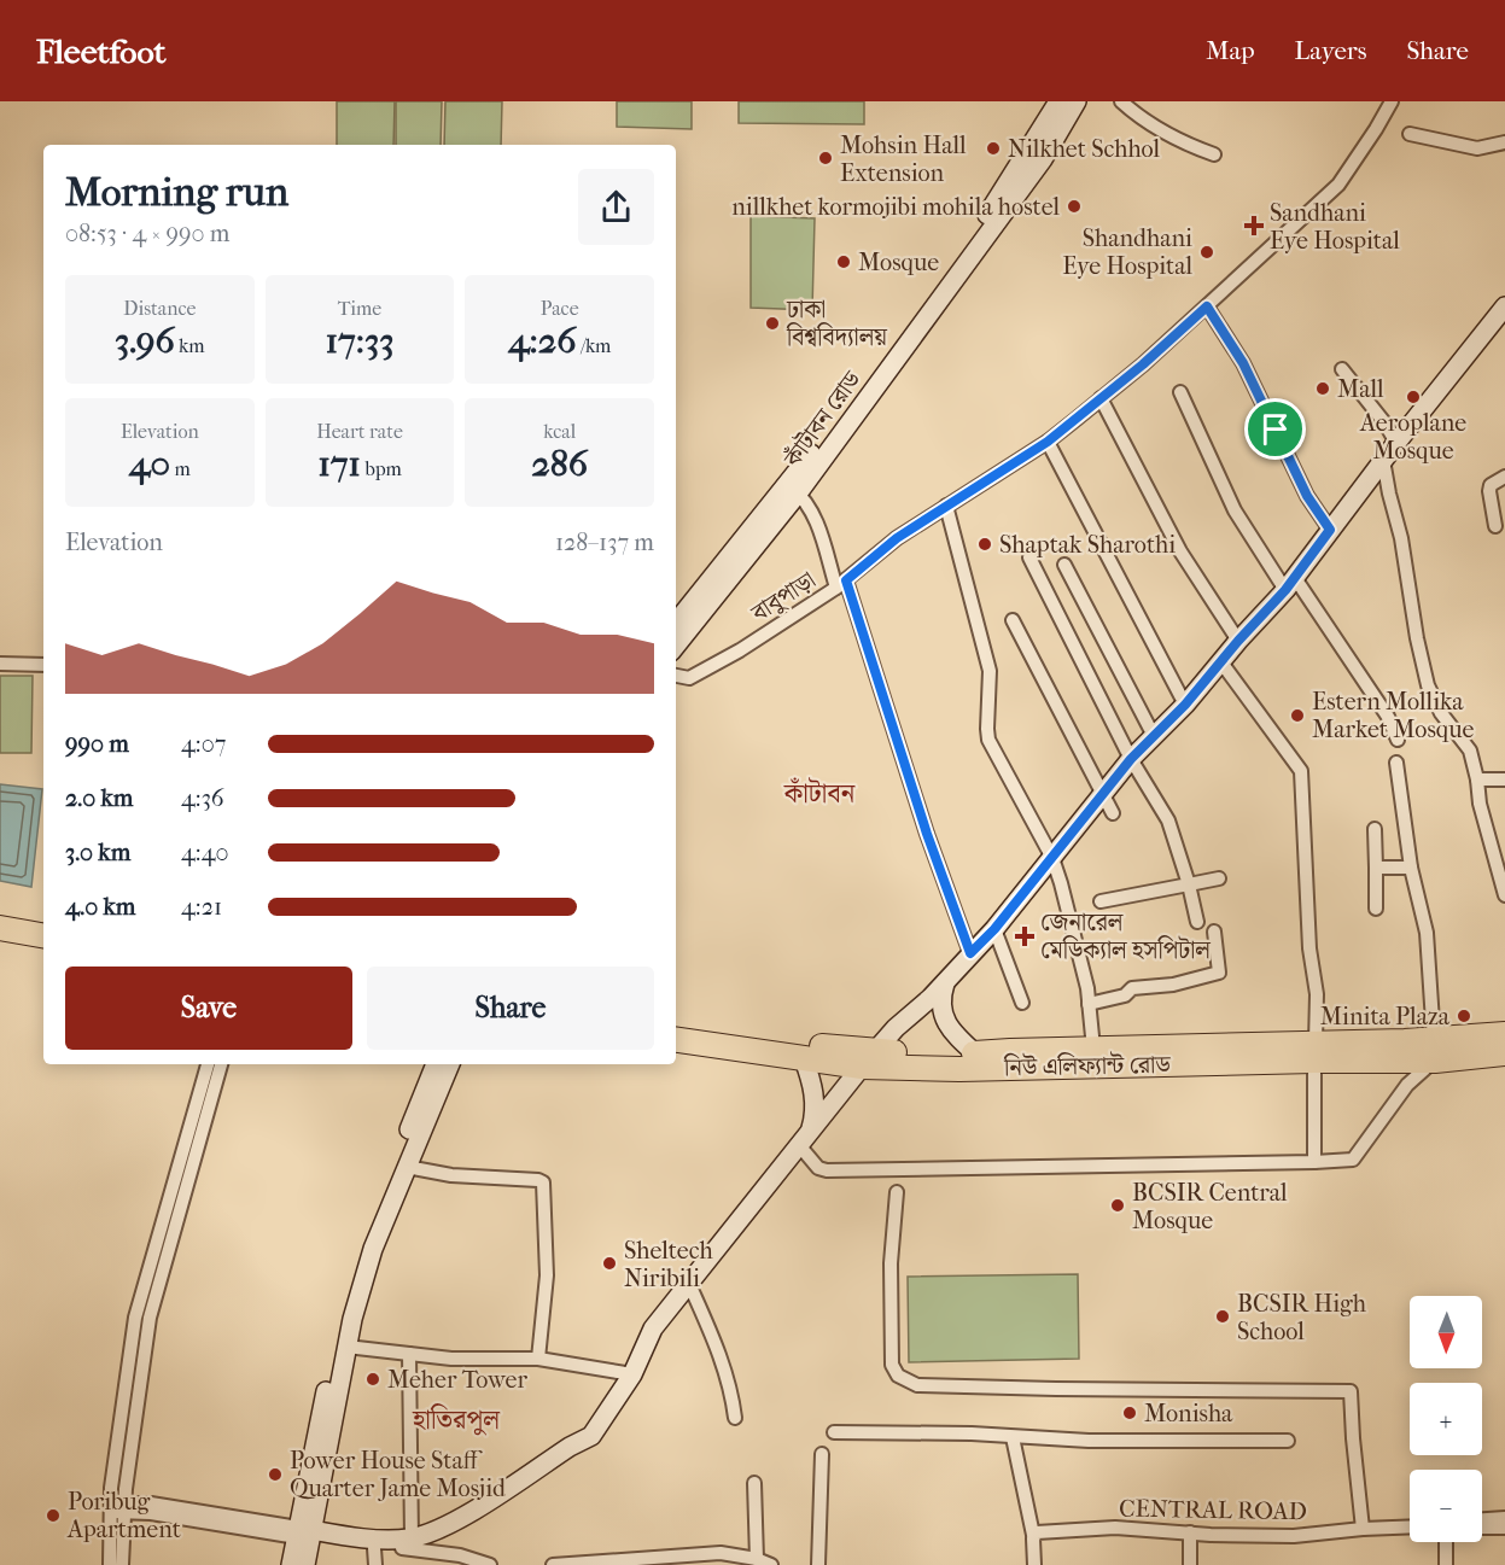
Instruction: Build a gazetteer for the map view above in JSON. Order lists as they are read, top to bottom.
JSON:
{
  "streets": {
    "highway": ["নিউ এলিফ্যান্ট রোড"],
    "main road": ["কাঁটাবন রোড"],
    "street": ["বাবুপাড়া", "CENTRAL ROAD"]
  },
  "districts": ["কাঁটাবন", "হাতিরপুল"],
  "places": {
    "other": [
      "Nilkhet Schhol",
      "Mohsin Hall Extension",
      "nillkhet kormojibi mohila hostel",
      "Shandhani Eye Hospital",
      "Mosque",
      "ঢাকা বিশ্ববিদ্যালয়",
      "Mall",
      "Aeroplane Mosque",
      "Shaptak Sharothi",
      "Estern Mollika Market Mosque",
      "Minita Plaza",
      "BCSIR Central Mosque",
      "Sheltech Niribili",
      "BCSIR High School",
      "Meher Tower",
      "Monisha",
      "Power House Staff Quarter Jame Mosjid",
      "Poribug Apartment"
    ],
    "health": ["Sandhani Eye Hospital", "জেনারেল মেডিক্যাল হসপিটাল"]
  },
  "north": "bottom",
  "page": {
    "header": "Fleetfoot",
    "nav": ["Map", "Layers", "Share"],
    "heading": ["Morning run", "08:53 · 4 × 990 m"],
    "stats": [
      ["Distance", "3.96 km"],
      ["Time", "17:33"],
      ["Pace", "4:26 /km"],
      ["Elevation", "40 m"],
      ["Heart rate", "171 bpm"],
      ["kcal", "286"]
    ],
    "chart": ["Elevation", "128–137 m"],
    "list": [
      {
        "name": "990 m",
        "note": "4:07"
      },
      {
        "name": "2.0 km",
        "note": "4:36"
      },
      {
        "name": "3.0 km",
        "note": "4:40"
      },
      {
        "name": "4.0 km",
        "note": "4:21"
      }
    ],
    "buttons": ["Save", "Share"],
    "map_buttons": ["+", "−"]
  }
}
